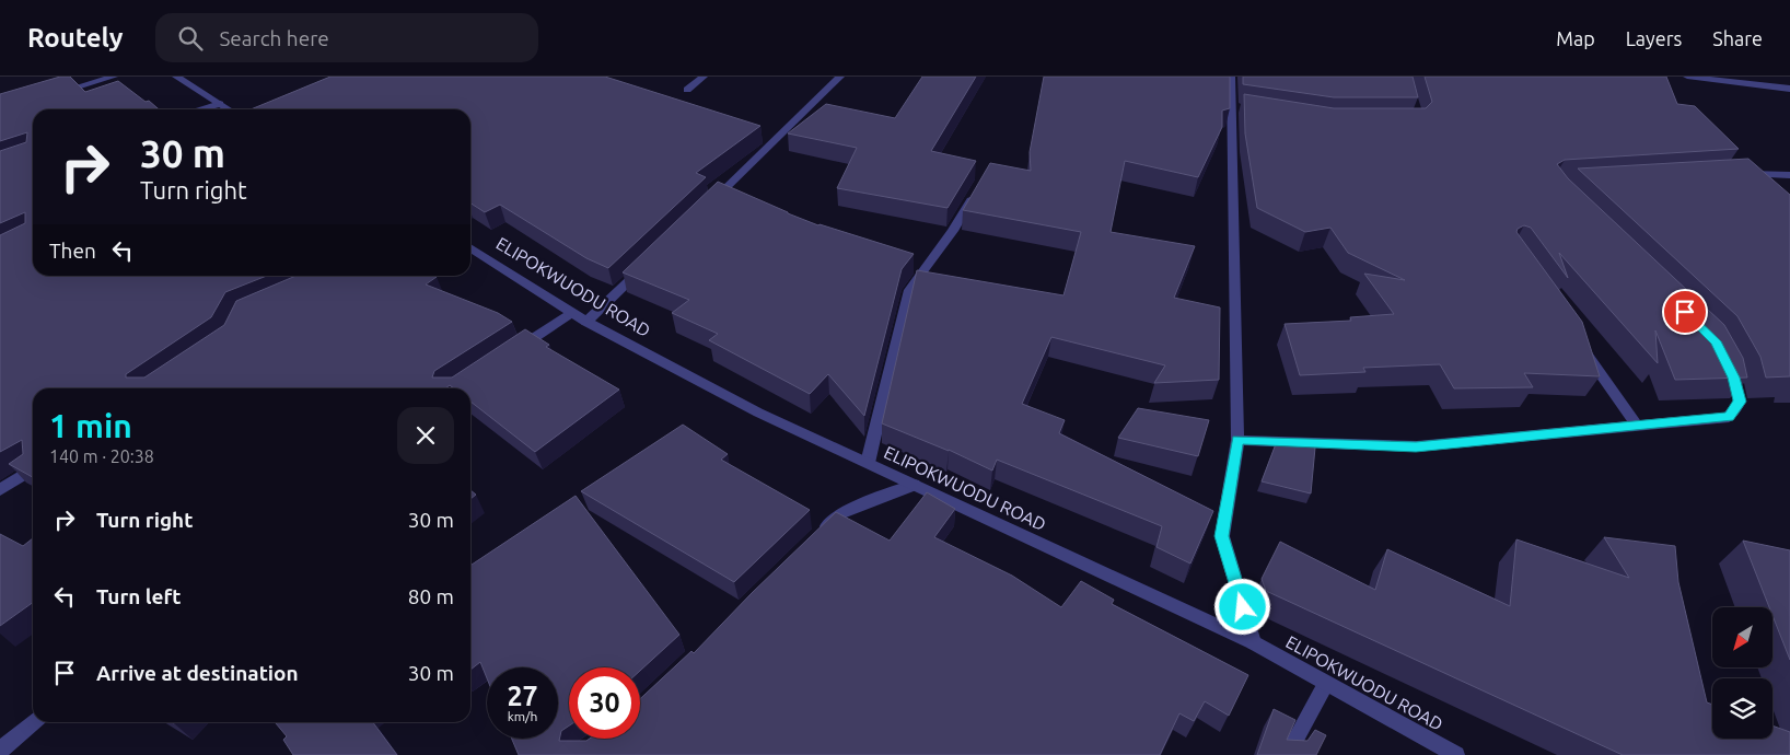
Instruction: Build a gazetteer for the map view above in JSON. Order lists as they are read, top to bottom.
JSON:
{
  "streets": {
    "street": ["ELIPOKWUODU ROAD"]
  },
  "north": "bottom left",
  "page": {
    "header": "Routely",
    "search": "Search here",
    "nav": ["Map", "Layers", "Share"],
    "turn": ["30 m", "Turn right"],
    "then": "Then",
    "heading": ["1 min", "140 m · 20:38"],
    "list": [
      {
        "name": "Turn right",
        "value": "30 m"
      },
      {
        "name": "Turn left",
        "value": "80 m"
      },
      {
        "name": "Arrive at destination",
        "value": "30 m"
      }
    ],
    "speed": "27 km/h",
    "limit": "30"
  }
}
